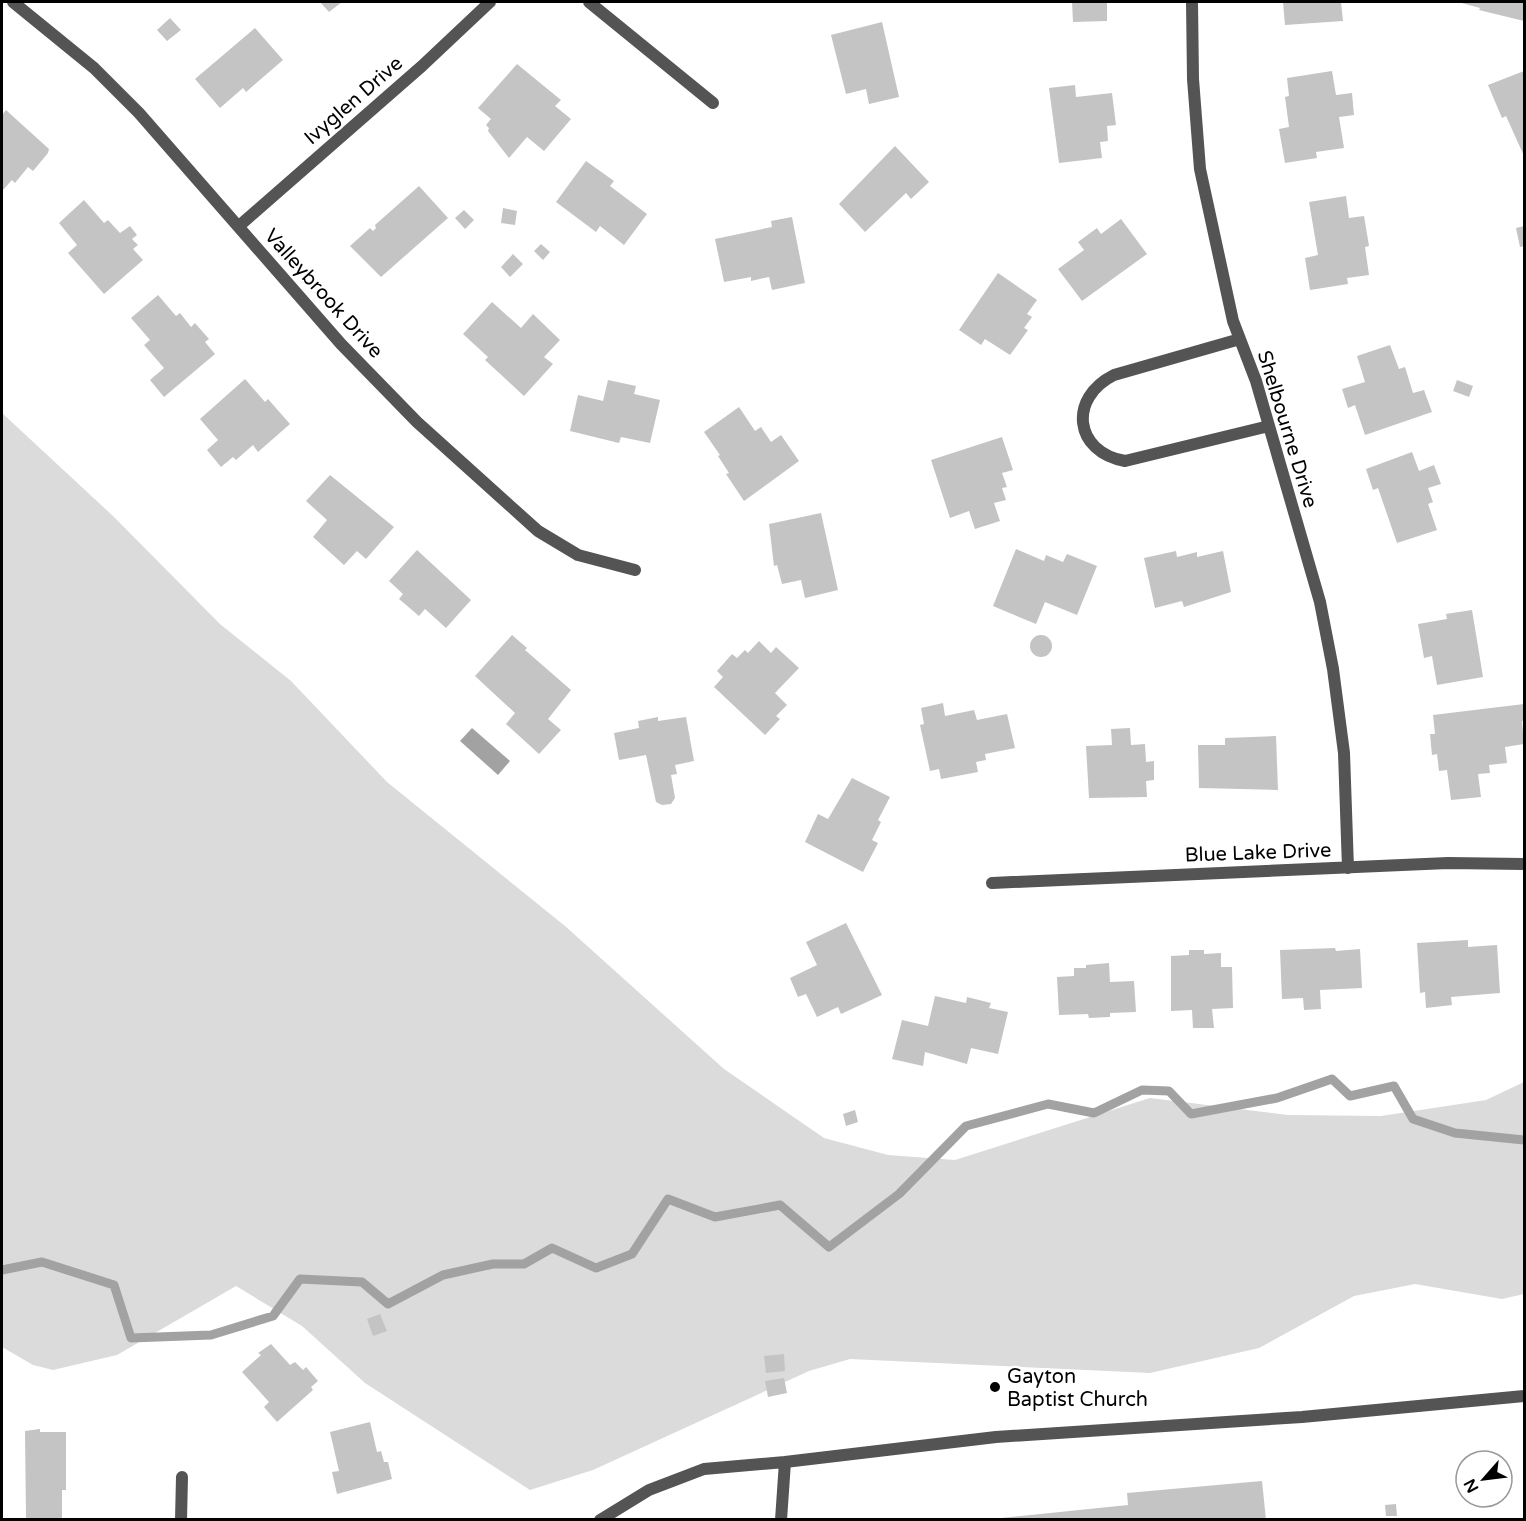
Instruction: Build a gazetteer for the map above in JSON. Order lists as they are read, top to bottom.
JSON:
{
  "streets": {
    "street": [
      "Ivyglen Drive",
      "Valleybrook Drive",
      "Shelbourne Drive",
      "Blue Lake Drive"
    ]
  },
  "crossings": [
    ["Ivyglen Drive", "Valleybrook Drive"],
    ["Shelbourne Drive", "Blue Lake Drive"]
  ],
  "places": ["Gayton Baptist Church"],
  "north": "bottom left"
}
